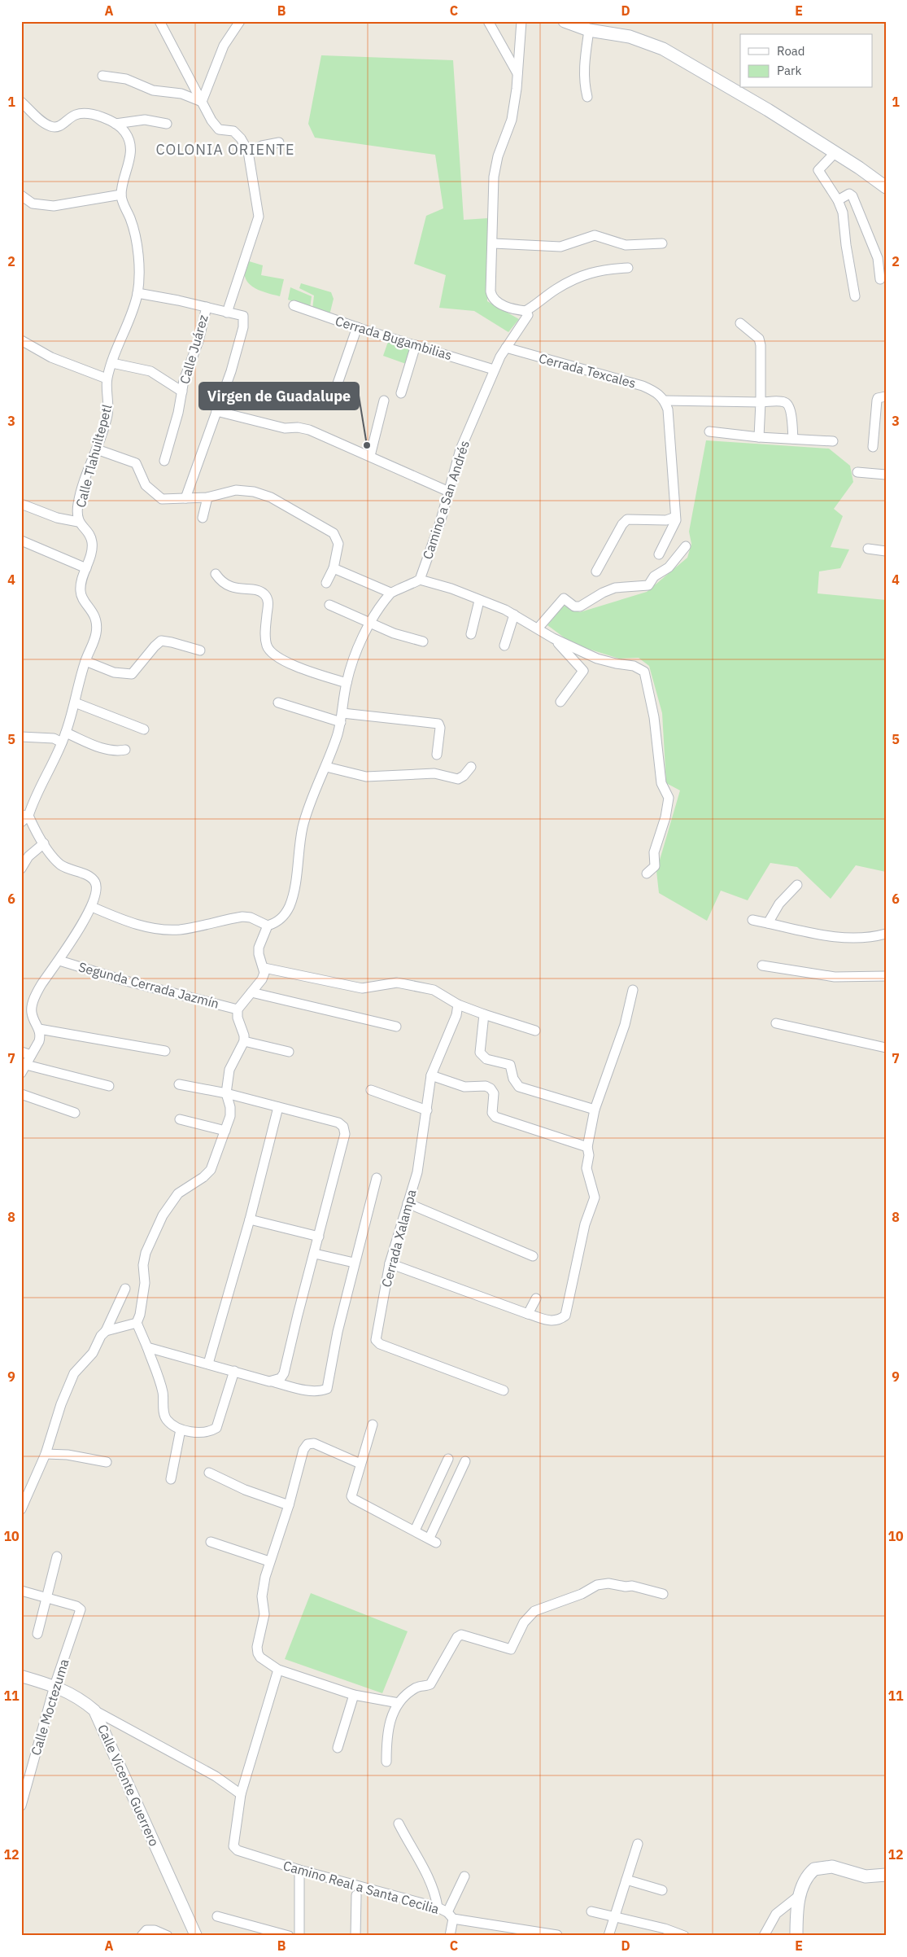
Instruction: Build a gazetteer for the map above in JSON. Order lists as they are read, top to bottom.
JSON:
{
  "streets": {
    "street": [
      "Cerrada Bugambilias",
      "Calle Juárez",
      "Cerrada Texcales",
      "Calle Tlahuiltepetl",
      "Camino a San Andrés",
      "Segunda Cerrada Jazmín",
      "Cerrada Xalampa",
      "Calle Moctezuma",
      "Calle Vicente Guerrero",
      "Camino Real a Santa Cecilia"
    ]
  },
  "crossings": [
    ["Cerrada Bugambilias", "Camino a San Andrés"],
    ["Calle Juárez", "Calle Tlahuiltepetl"],
    ["Cerrada Texcales", "Camino a San Andrés"],
    ["Calle Moctezuma", "Calle Vicente Guerrero"]
  ],
  "districts": ["COLONIA ORIENTE"],
  "places": ["Virgen de Guadalupe"],
  "legend": ["Road", "Park"],
  "grid": {
    "columns": [
      "A",
      "B",
      "C",
      "D",
      "E"
    ],
    "rows": [
      "1",
      "2",
      "3",
      "4",
      "5",
      "6",
      "7",
      "8",
      "9",
      "10",
      "11",
      "12"
    ]
  }
}
